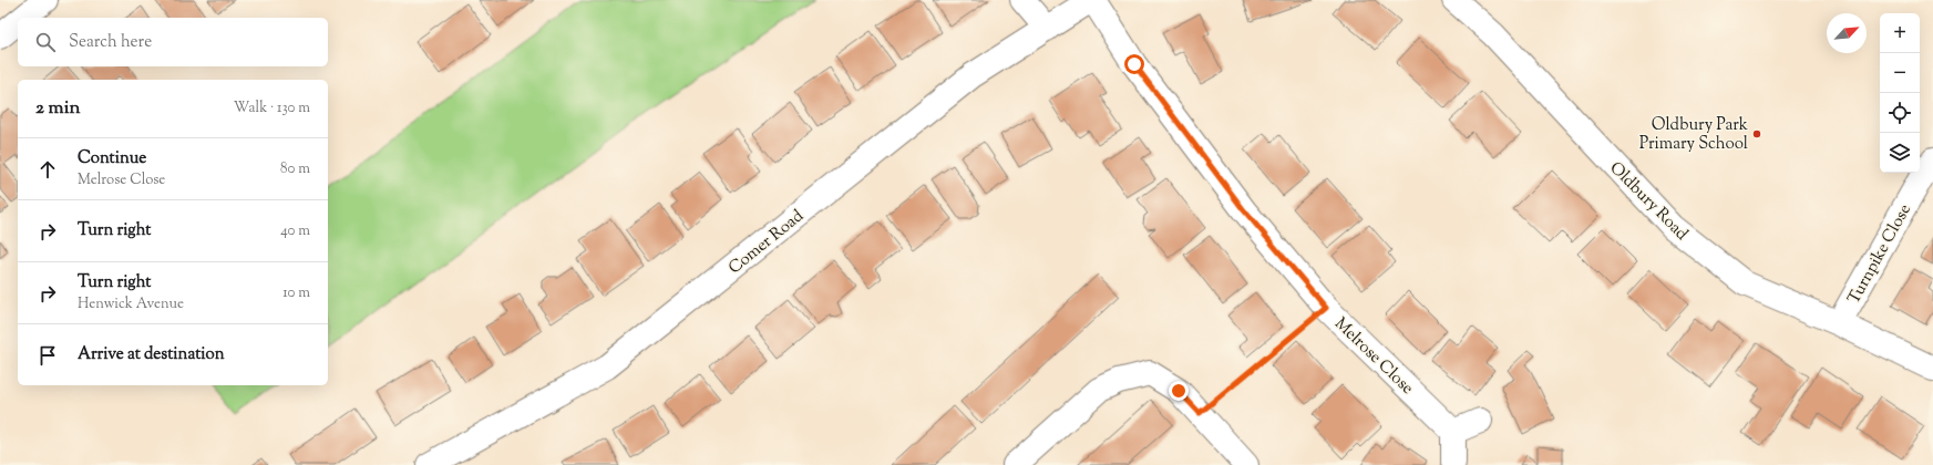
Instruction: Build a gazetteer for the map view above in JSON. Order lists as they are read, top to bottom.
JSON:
{
  "streets": {
    "street": [
      "Oldbury Road",
      "Comer Road",
      "Turnpike Close",
      "Melrose Close"
    ]
  },
  "crossings": [
    ["Oldbury Road", "Turnpike Close"],
    ["Comer Road", "Melrose Close"]
  ],
  "places": ["Oldbury Park Primary School"],
  "north": "top right",
  "page": {
    "map_buttons": ["+", "−"],
    "search": "Search here",
    "heading": ["2 min", "Walk · 130 m"],
    "list": [
      ["Continue", "Melrose Close", "80 m"],
      ["Turn right", "40 m"],
      ["Turn right", "Henwick Avenue", "10 m"],
      "Arrive at destination"
    ]
  }
}
